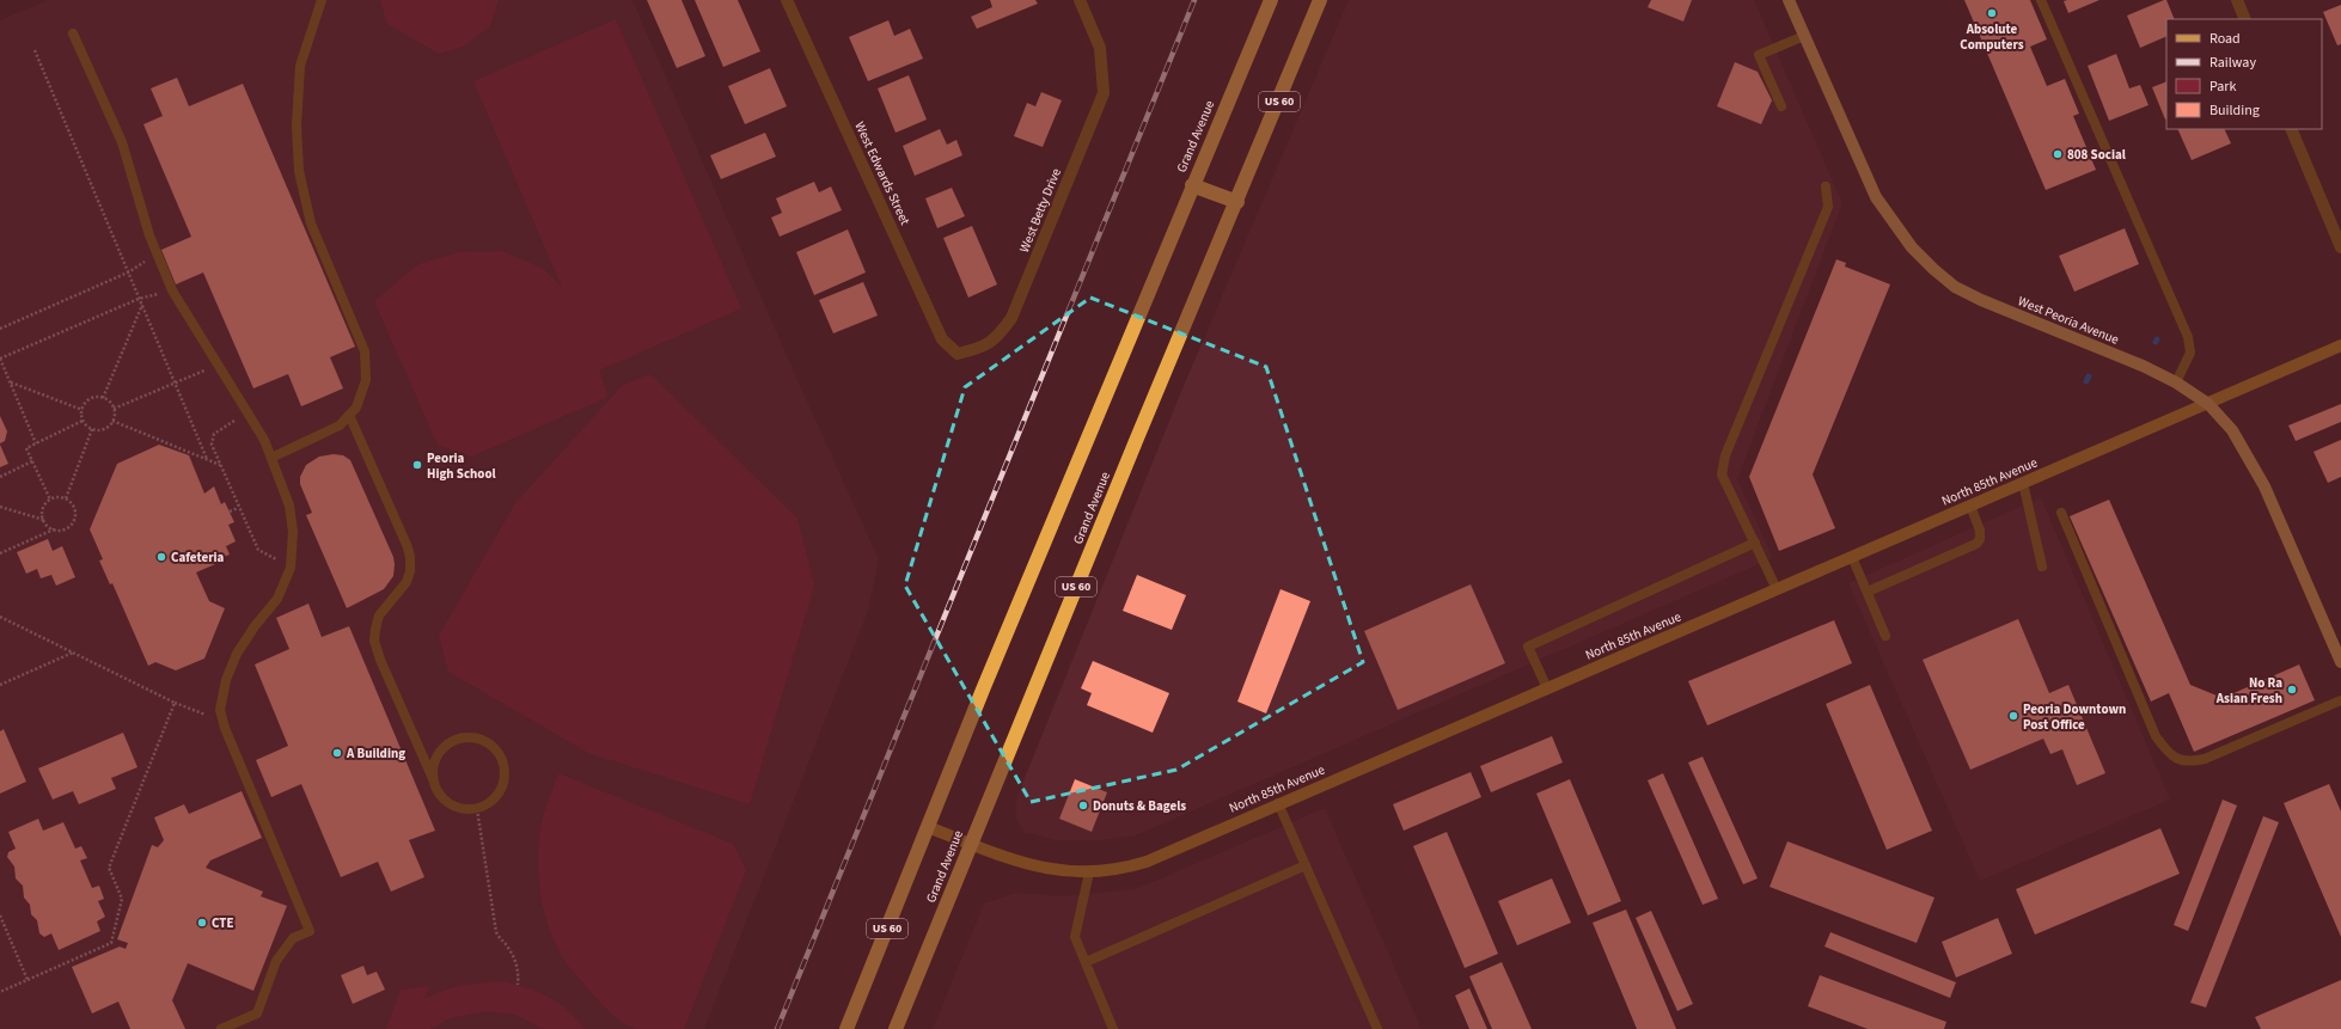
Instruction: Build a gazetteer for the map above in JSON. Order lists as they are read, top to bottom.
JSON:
{
  "streets": {
    "highway": ["US 60", "Grand Avenue"],
    "main road": ["West Peoria Avenue"],
    "street": ["West Edwards Street", "West Betty Drive", "North 85th Avenue"]
  },
  "crossings": [
    ["Grand Avenue", "North 85th Avenue"],
    ["West Edwards Street", "West Betty Drive"],
    ["West Peoria Avenue", "North 85th Avenue"]
  ],
  "places": [
    "Absolute Computers",
    "808 Social",
    "Peoria High School",
    "Cafeteria",
    "No Ra Asian Fresh",
    "Peoria Downtown Post Office",
    "A Building",
    "Donuts & Bagels",
    "CTE"
  ],
  "legend": [
    "Road",
    "Railway",
    "Park",
    "Building"
  ]
}
